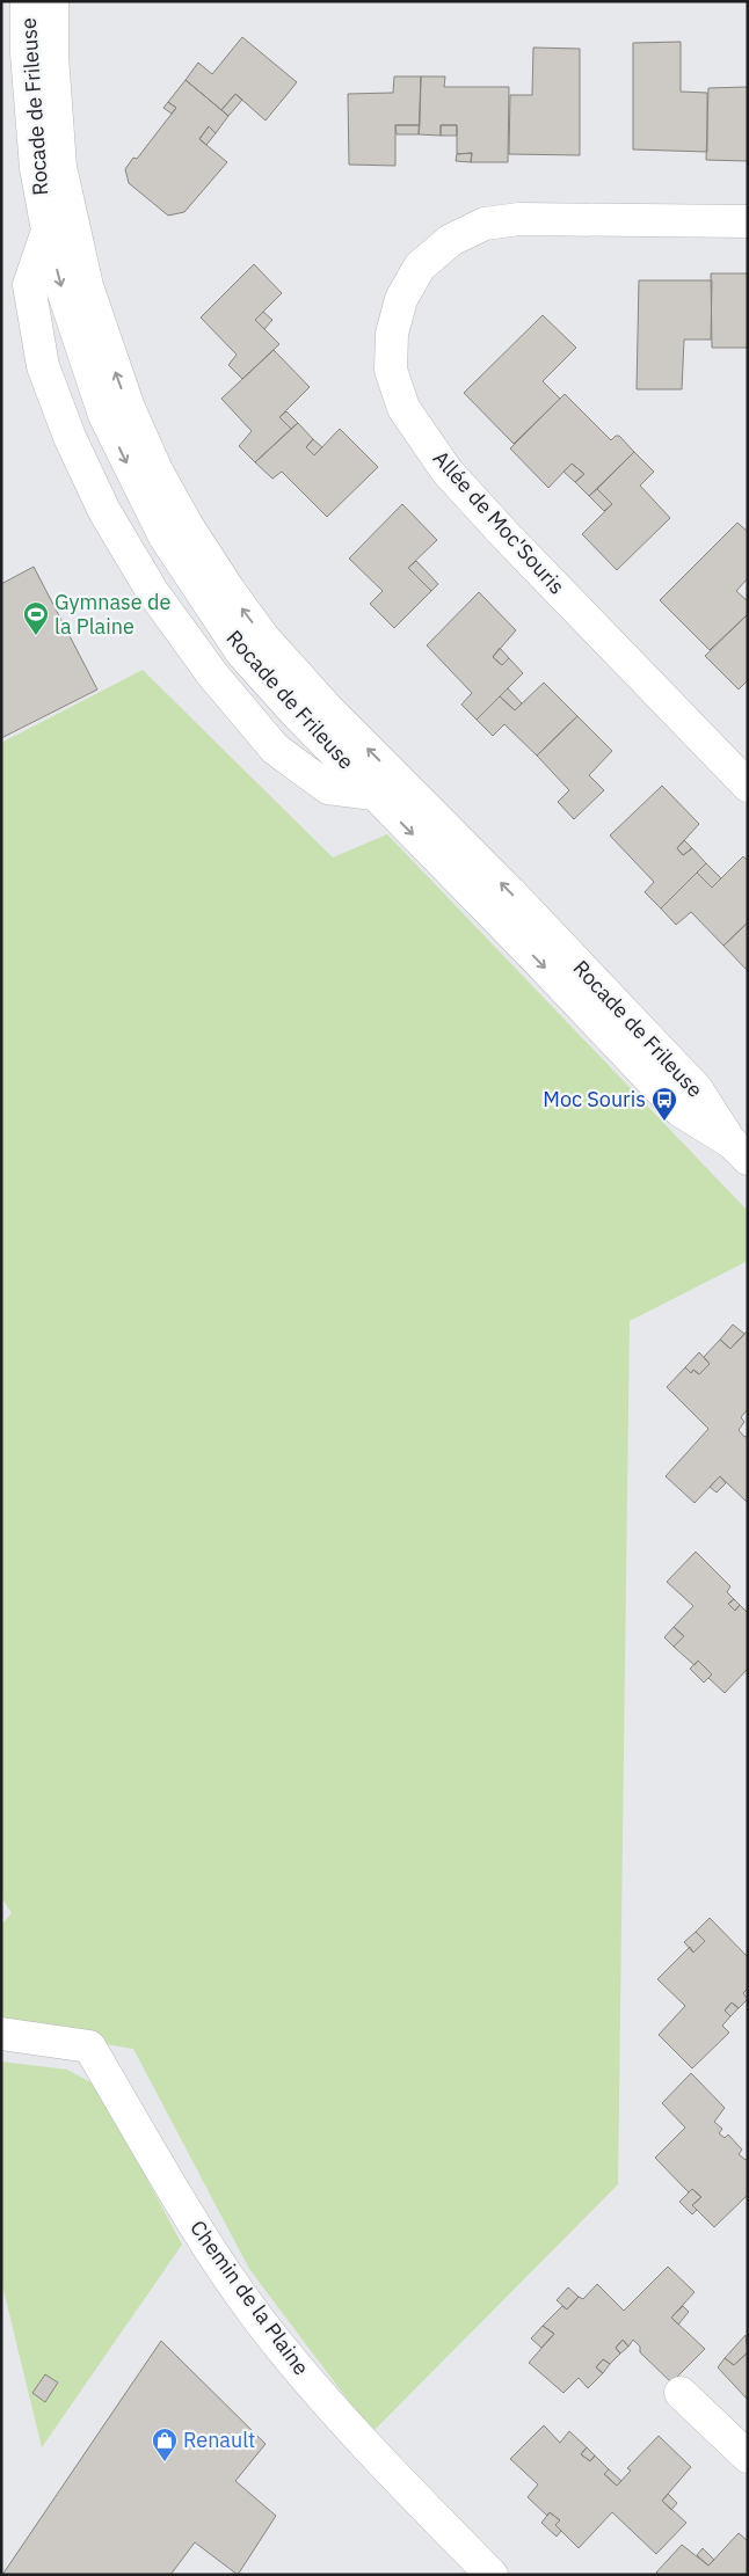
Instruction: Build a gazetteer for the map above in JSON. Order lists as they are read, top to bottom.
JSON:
{
  "streets": {
    "street": ["Rocade de Frileuse", "Allée de Moc'Souris", "Chemin de la Plaine"]
  },
  "places": {
    "sports": ["Gymnase de la Plaine"],
    "bus stop": ["Moc Souris"],
    "shop": ["Renault"]
  }
}
